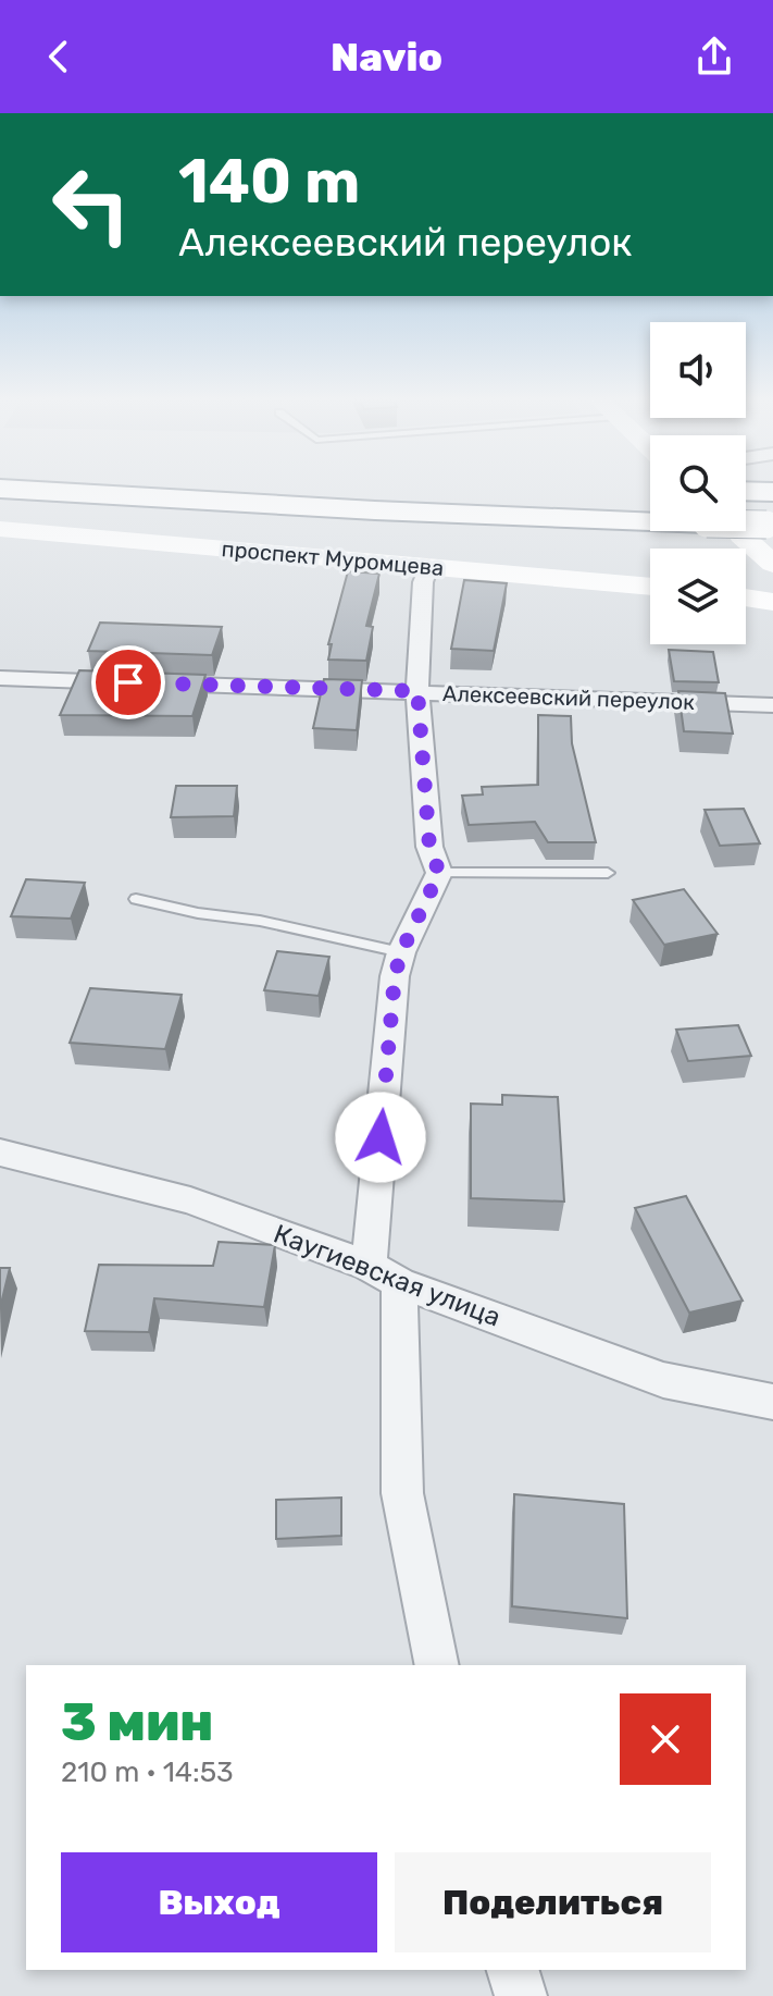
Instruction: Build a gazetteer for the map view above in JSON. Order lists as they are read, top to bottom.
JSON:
{
  "streets": {
    "main road": ["проспект Муромцева"],
    "street": ["Алексеевский переулок", "Каугиевская улица"]
  },
  "page": {
    "header": "Navio",
    "turn": ["140 m", "Алексеевский переулок"],
    "heading": ["3 мин", "210 m · 14:53"],
    "buttons": ["Выход", "Поделиться"]
  }
}
